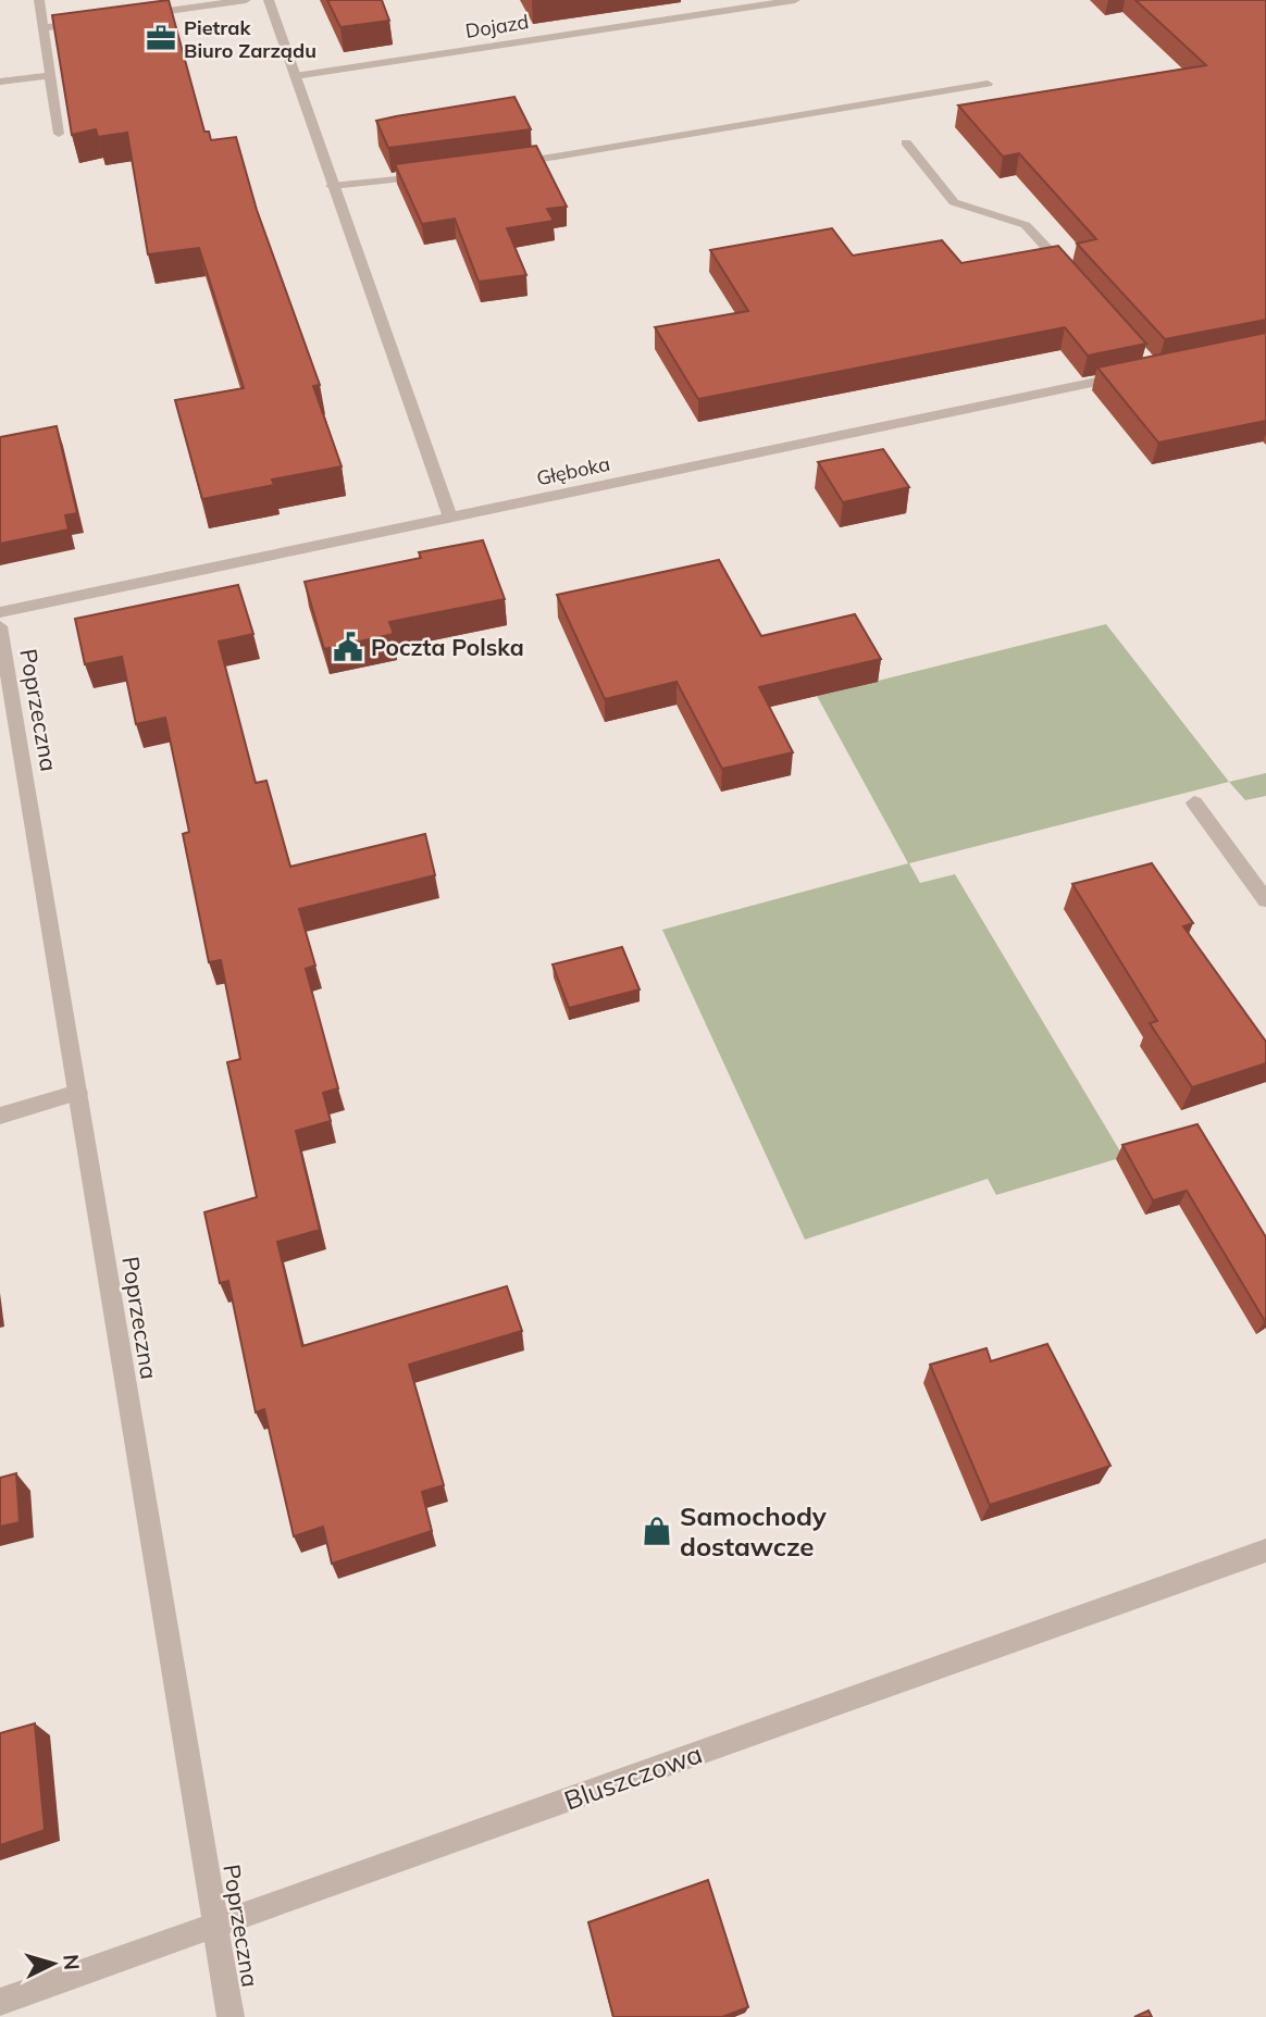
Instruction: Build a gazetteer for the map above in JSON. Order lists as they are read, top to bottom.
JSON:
{
  "streets": {
    "street": [
      "Dojazd",
      "Głęboka",
      "Poprzeczna",
      "Bluszczowa"
    ]
  },
  "crossings": [
    ["Poprzeczna", "Bluszczowa"]
  ],
  "places": {
    "office": ["Pietrak Biuro Zarządu"],
    "public building": ["Poczta Polska"],
    "shop": ["Samochody dostawcze"]
  },
  "north": "right"
}
